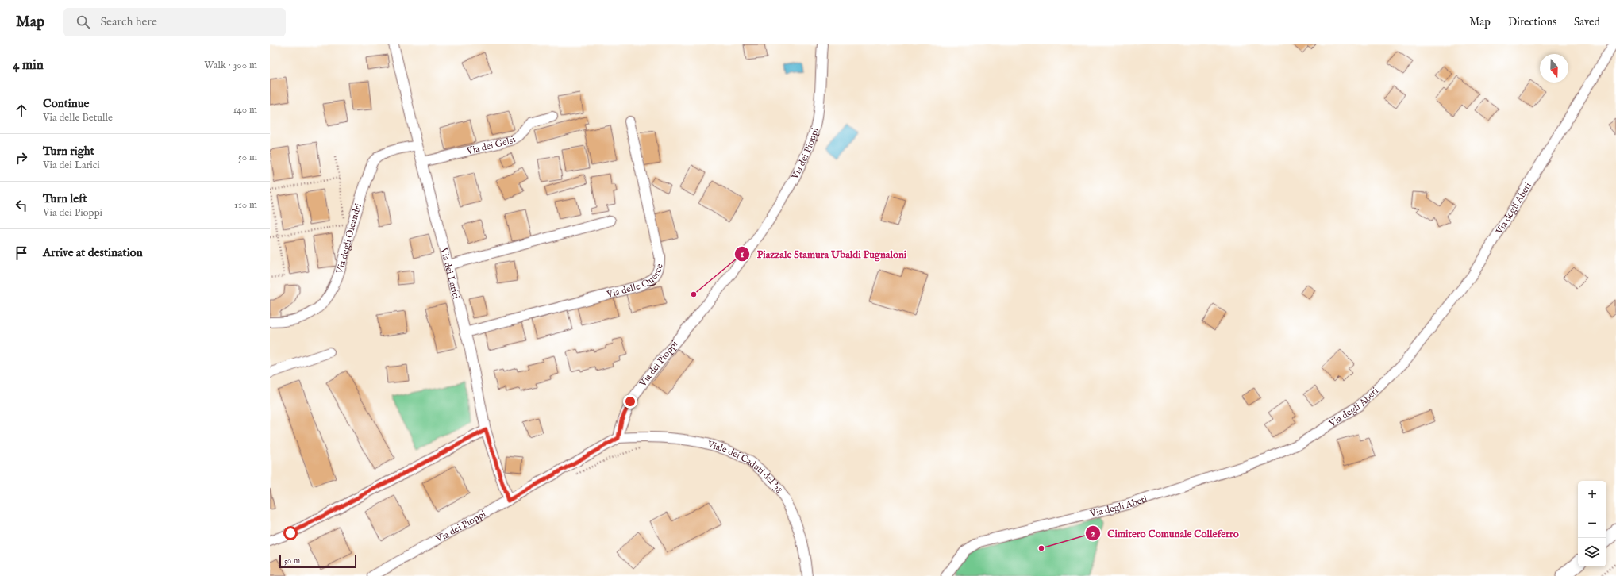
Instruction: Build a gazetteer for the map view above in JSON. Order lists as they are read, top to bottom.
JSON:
{
  "streets": {
    "street": [
      "Via dei Gelsi",
      "Via dei Pioppi",
      "Via degli Abeti",
      "Via degli Oleandri",
      "Via dei Larici",
      "Via delle Querce",
      "Viale dei Caduti del '38"
    ]
  },
  "crossings": [
    ["Via dei Gelsi", "Via dei Larici"],
    ["Via dei Pioppi", "Via dei Larici"],
    ["Via dei Pioppi", "Viale dei Caduti del '38"],
    ["Via degli Oleandri", "Via dei Larici"],
    ["Via dei Larici", "Via delle Querce"]
  ],
  "places": ["Piazzale Stamura Ubaldi Pugnaloni", "Cimitero Comunale Colleferro"],
  "scale_bar": "50 m",
  "north": "bottom",
  "page": {
    "header": "Map",
    "search": "Search here",
    "nav": ["Map", "Directions", "Saved"],
    "heading": ["4 min", "Walk · 300 m"],
    "list": [
      ["Continue", "Via delle Betulle", "140 m"],
      ["Turn right", "Via dei Larici", "50 m"],
      ["Turn left", "Via dei Pioppi", "110 m"],
      "Arrive at destination"
    ],
    "map_buttons": ["+", "−"],
    "scale": "50 m"
  }
}
